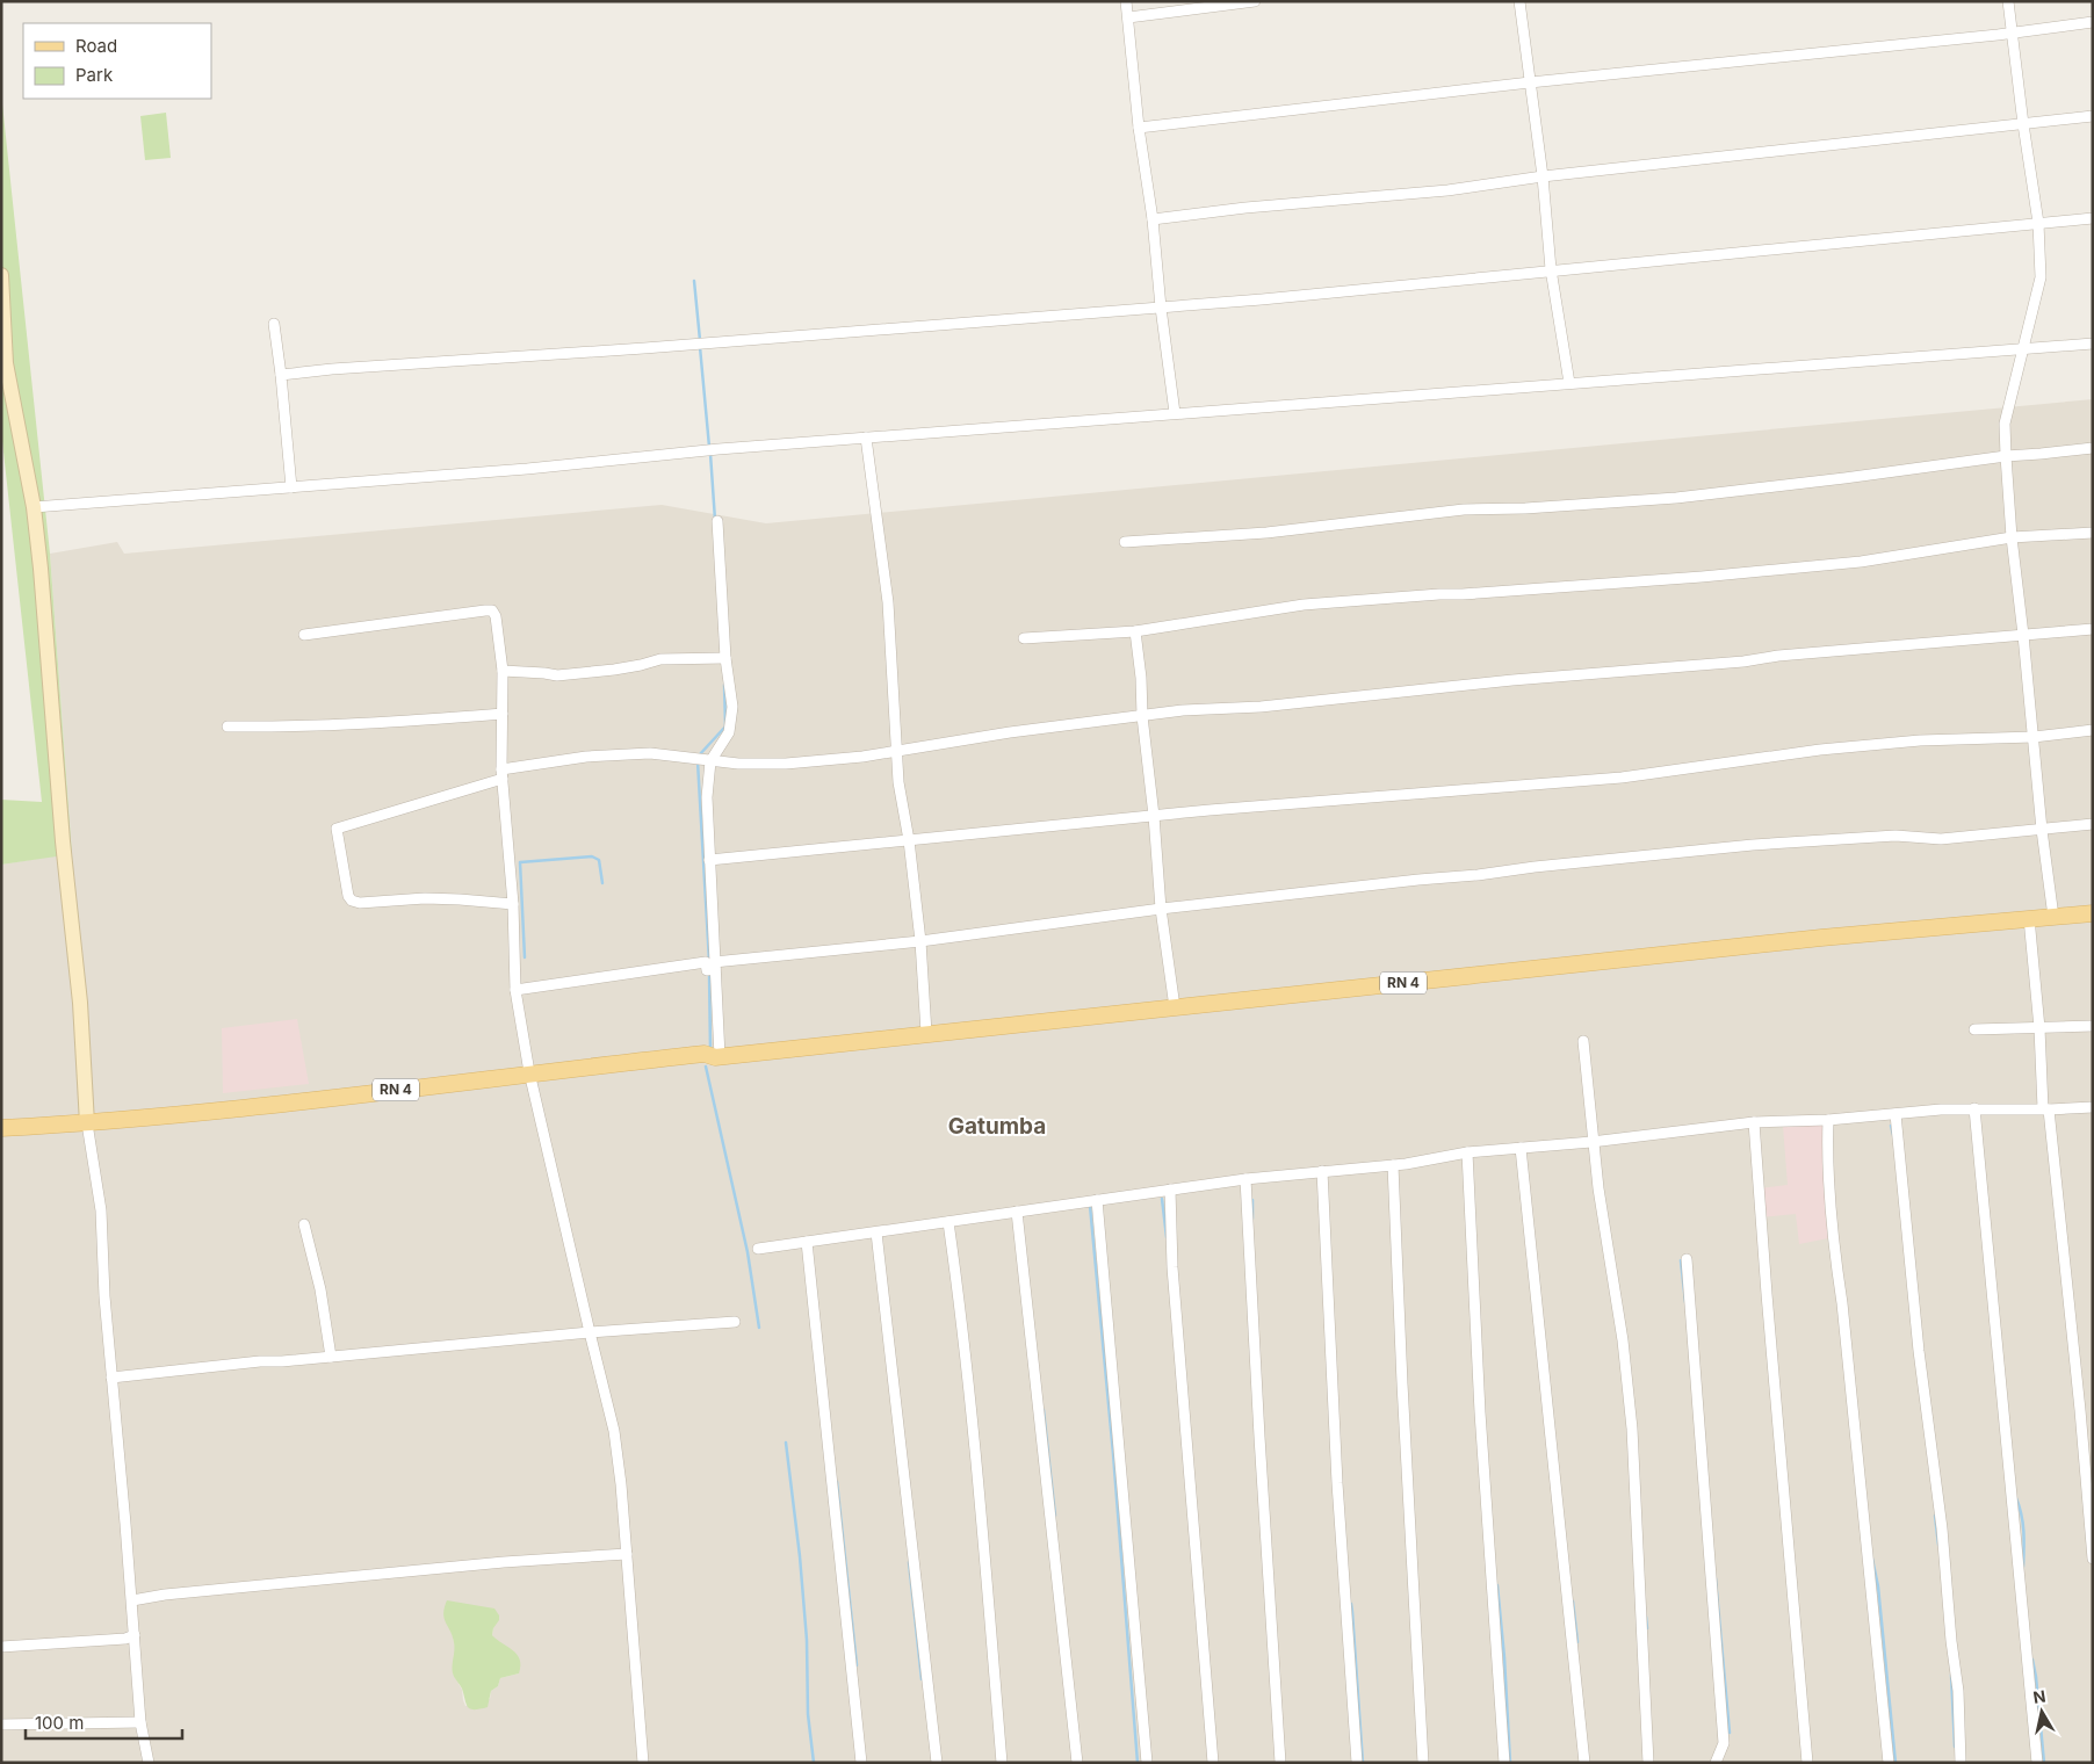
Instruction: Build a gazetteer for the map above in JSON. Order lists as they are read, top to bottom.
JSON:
{
  "streets": {
    "main road": ["RN 4"]
  },
  "districts": ["Gatumba"],
  "legend": ["Road", "Park"],
  "scale_bar": "100 m",
  "north": "top"
}
